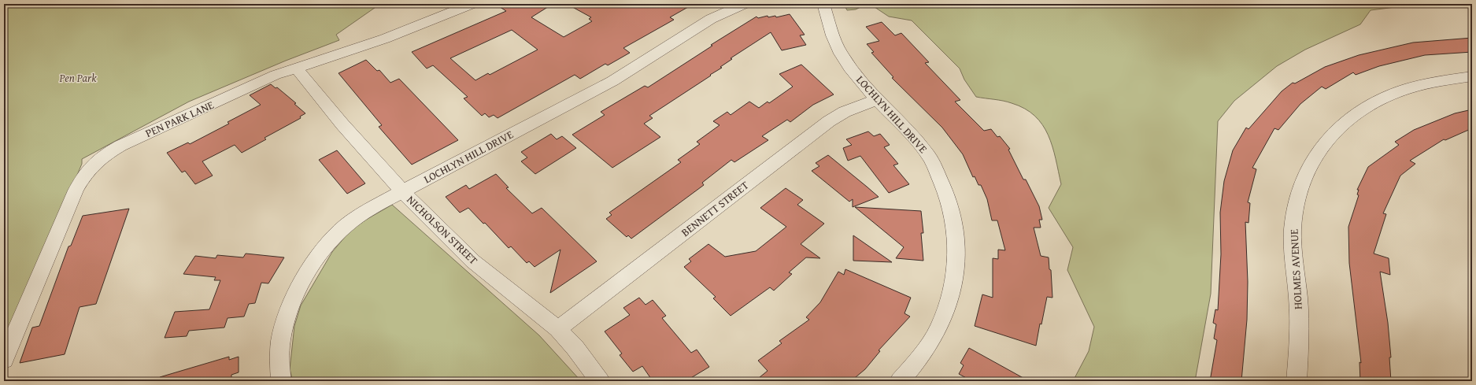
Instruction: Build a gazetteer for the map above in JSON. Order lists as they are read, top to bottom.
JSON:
{
  "streets": {
    "street": [
      "LOCHLYN HILL DRIVE",
      "PEN PARK LANE",
      "BENNETT STREET",
      "NICHOLSON STREET",
      "HOLMES AVENUE"
    ]
  },
  "crossings": [
    ["LOCHLYN HILL DRIVE", "BENNETT STREET"],
    ["LOCHLYN HILL DRIVE", "NICHOLSON STREET"],
    ["PEN PARK LANE", "NICHOLSON STREET"],
    ["BENNETT STREET", "NICHOLSON STREET"]
  ],
  "parks": ["Pen Park"]
}
